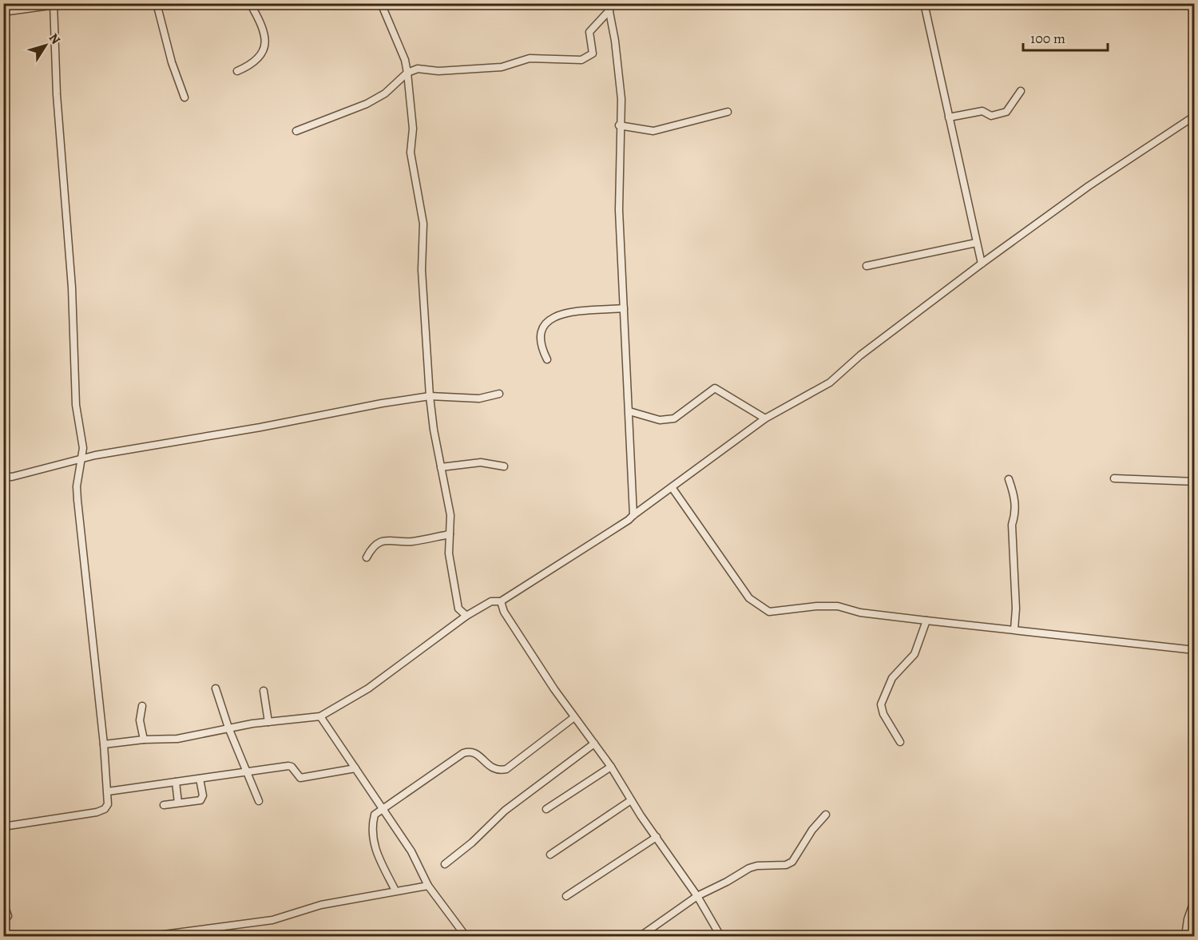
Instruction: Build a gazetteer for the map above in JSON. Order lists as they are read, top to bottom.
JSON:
{
  "scale_bar": "100 m",
  "north": "top right"
}
